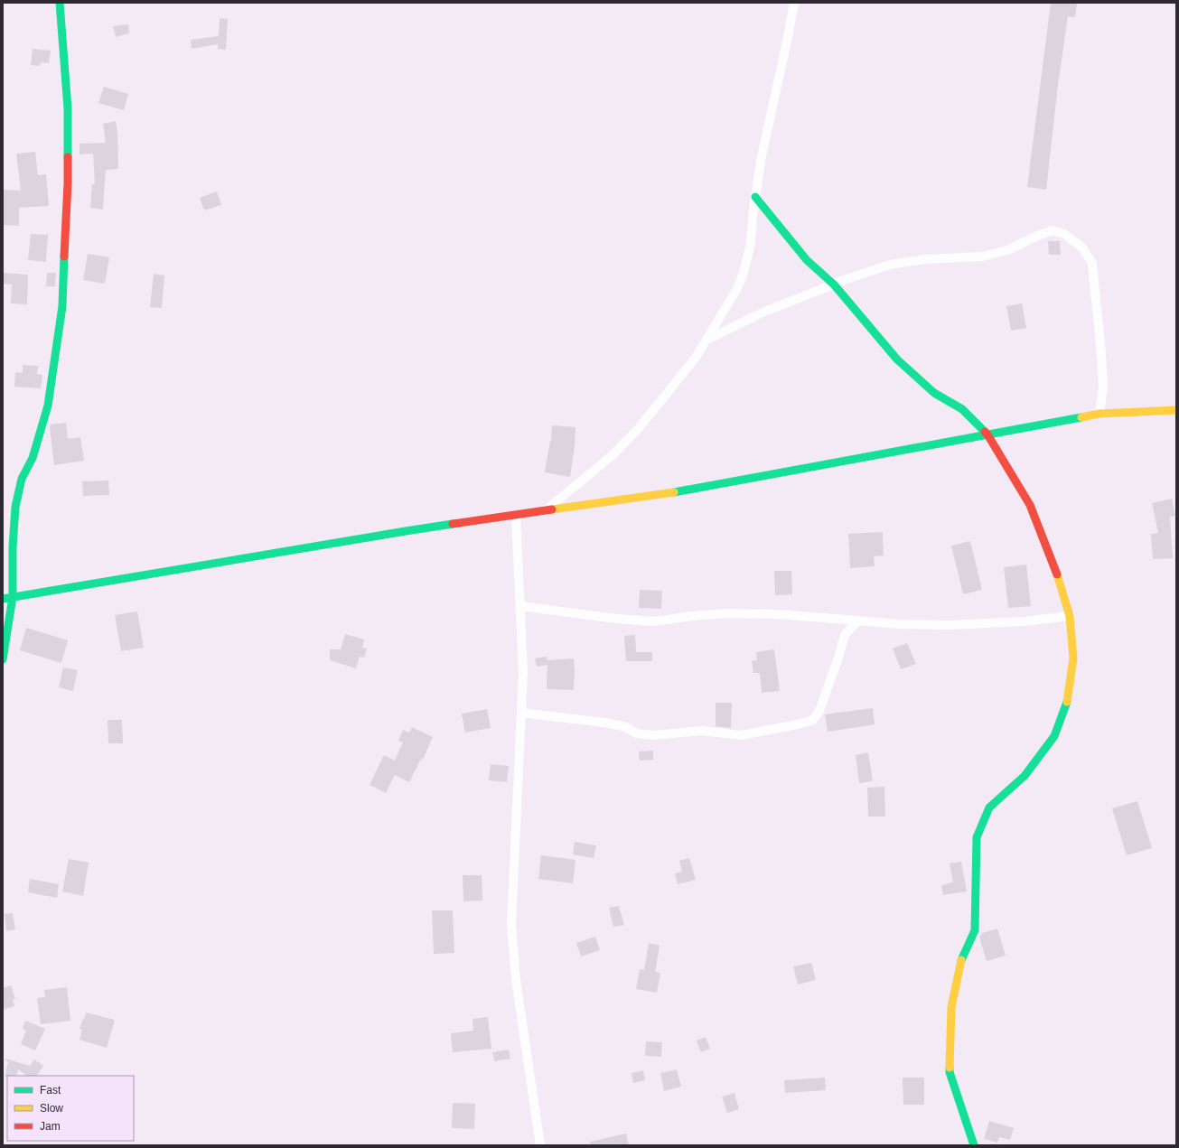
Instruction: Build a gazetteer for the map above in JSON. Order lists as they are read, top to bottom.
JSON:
{
  "legend": ["Fast", "Slow", "Jam"]
}
